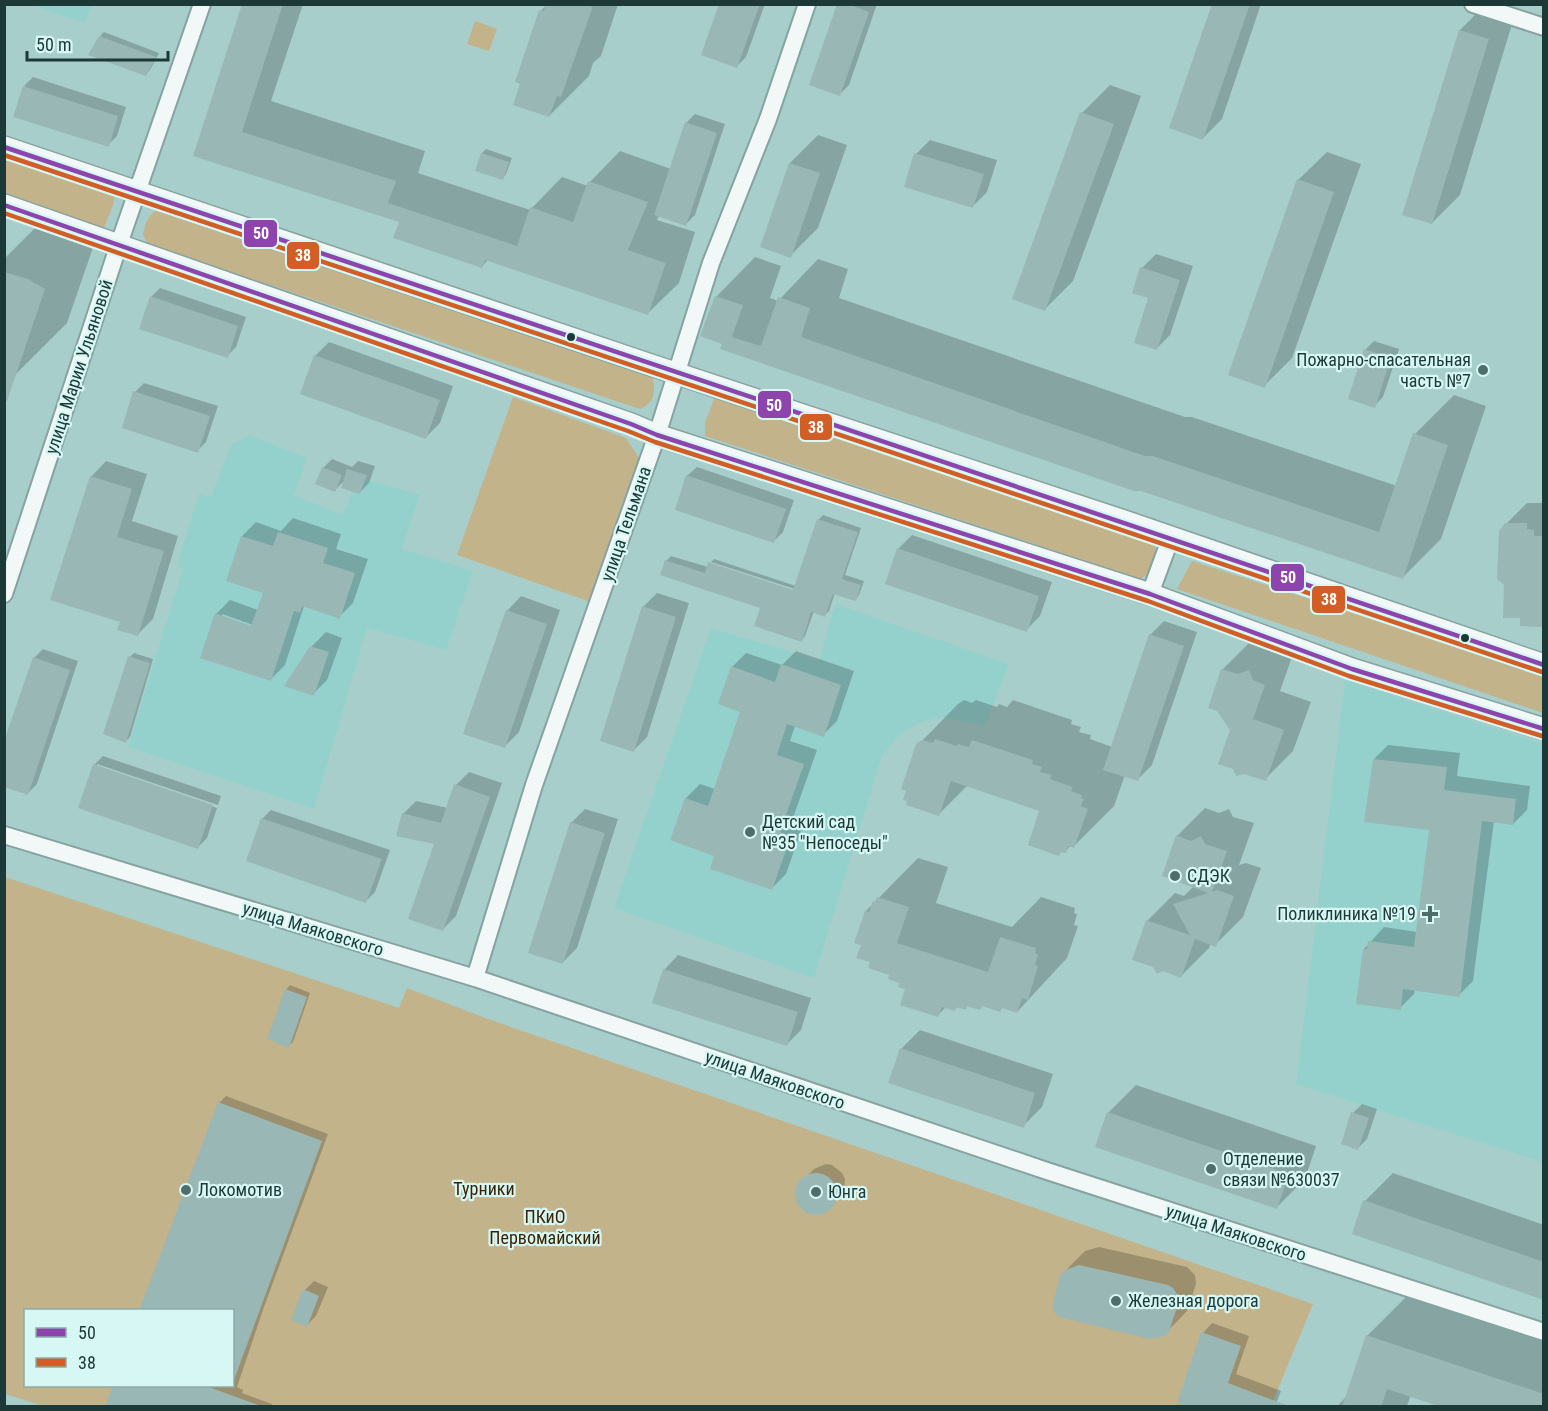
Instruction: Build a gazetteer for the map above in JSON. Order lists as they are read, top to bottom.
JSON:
{
  "streets": {
    "street": ["улица Марии Ульяновой", "улица Тельмана", "улица Маяковского"]
  },
  "crossings": [
    ["улица Тельмана", "улица Маяковского"]
  ],
  "parks": ["Турники", "ПКиО Первомайский"],
  "places": {
    "other": [
      "Пожарно-спасательная часть №7",
      "Детский сад №35 \"Непоседы\"",
      "СДЭК",
      "Отделение связи №630037",
      "Локомотив",
      "Юнга",
      "Железная дорога"
    ],
    "health": ["Поликлиника №19"]
  },
  "lines": ["transit line 50", "transit line 38"],
  "legend": ["50", "38"],
  "scale_bar": "50 m"
}
